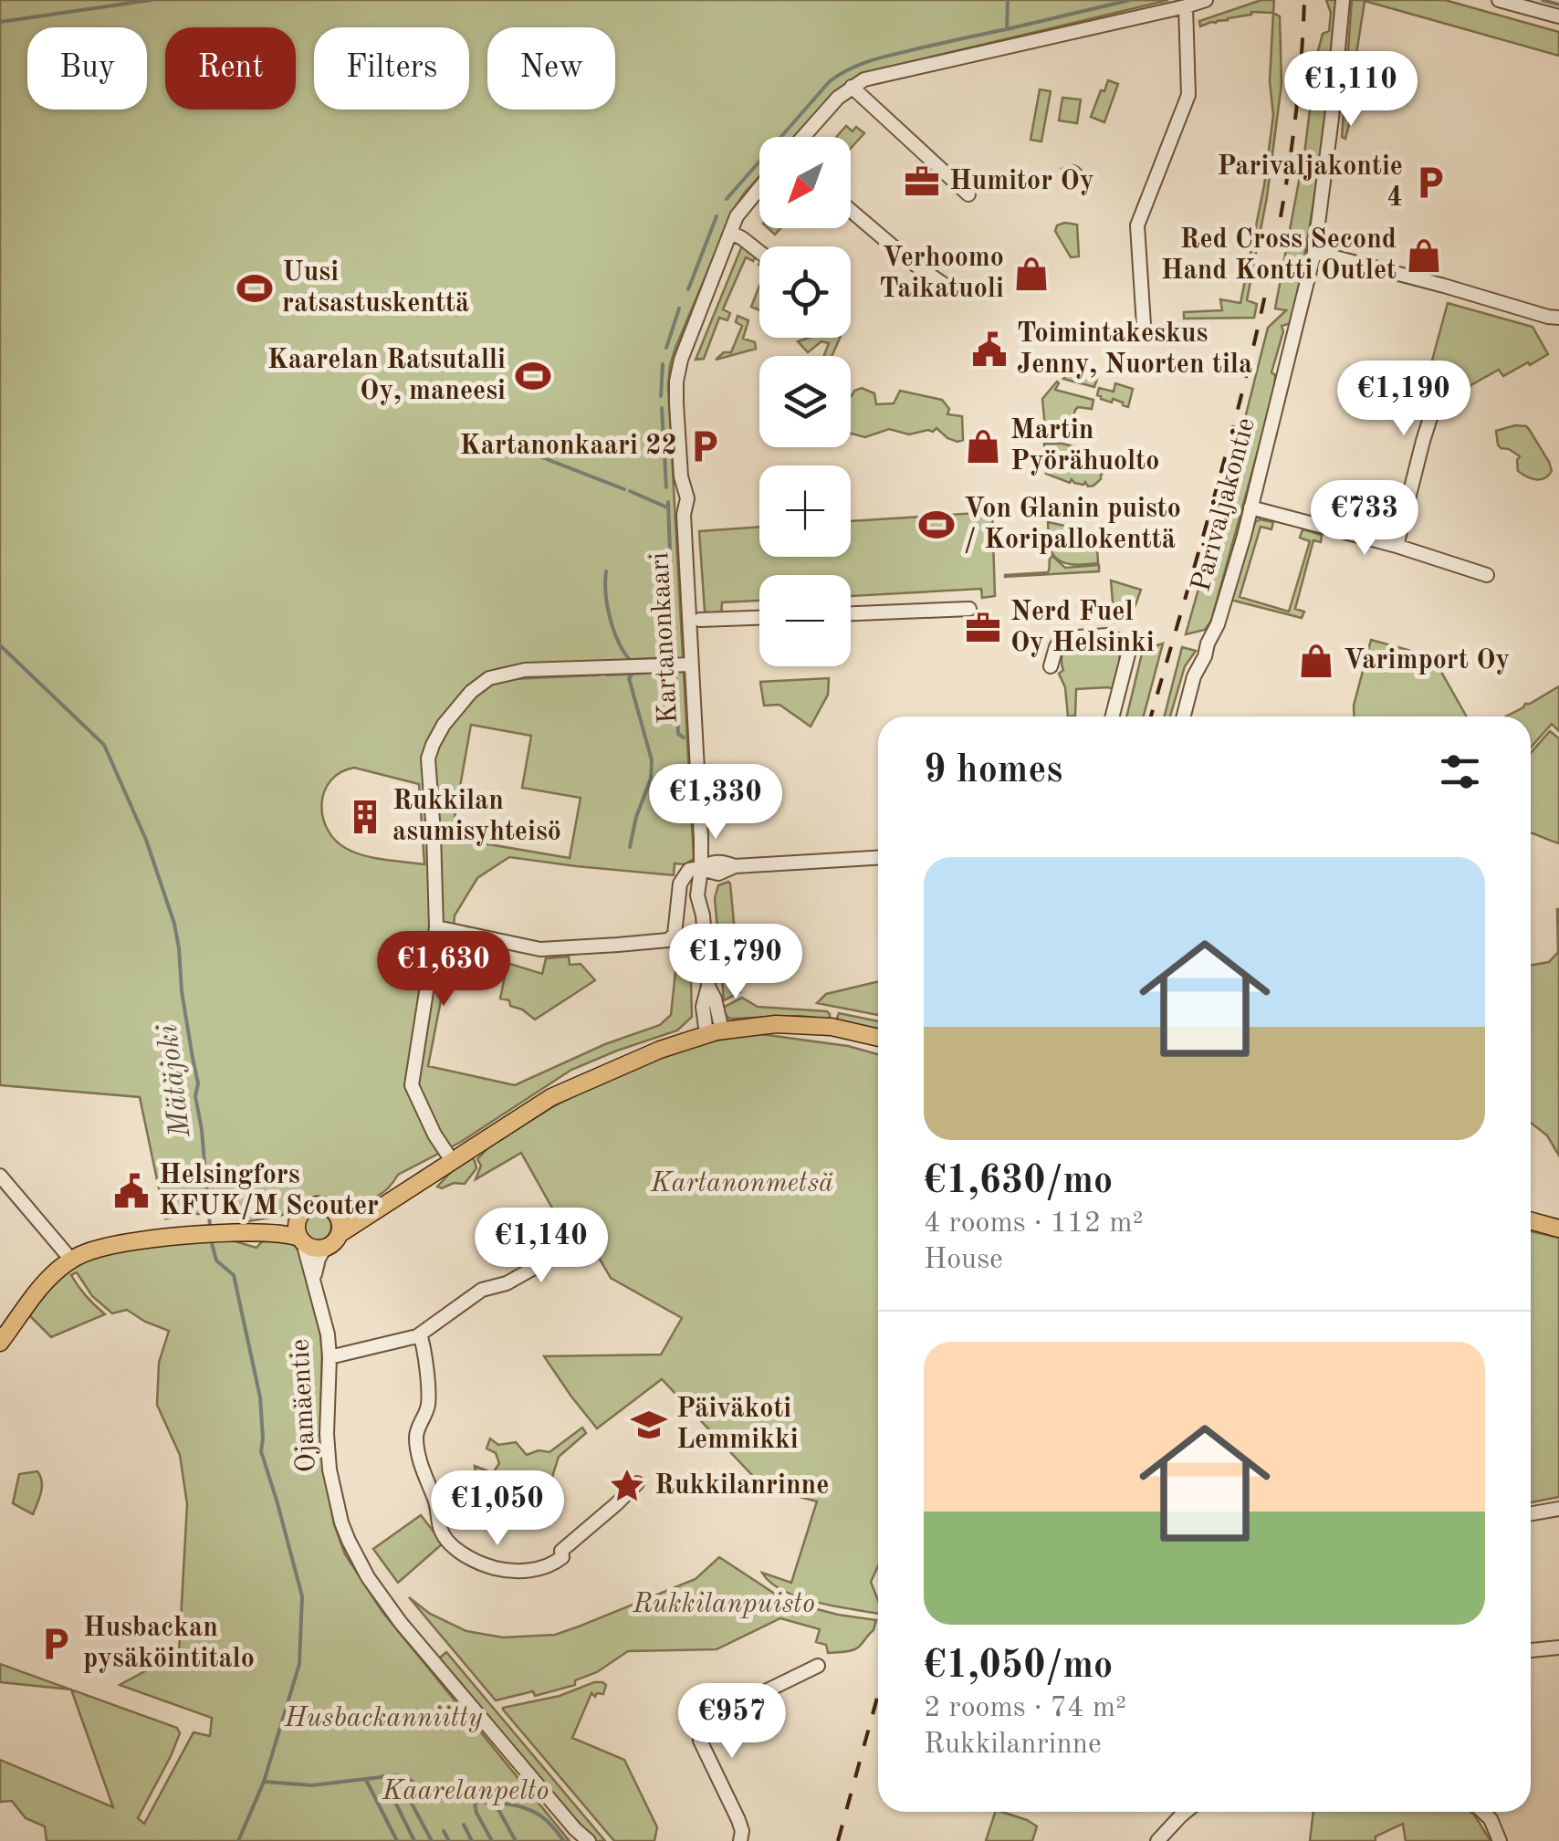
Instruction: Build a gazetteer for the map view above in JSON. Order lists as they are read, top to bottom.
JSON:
{
  "streets": {
    "street": ["Parivaljakontie", "Kartanonkaari", "Ojamäentie"]
  },
  "water": ["Mätäjoki"],
  "parks": [
    "Kartanonmetsä",
    "Rukkilanpuisto",
    "Husbackanniitty",
    "Kaarelanpelto"
  ],
  "places": {
    "office": ["Humitor Oy", "Nerd Fuel Oy Helsinki"],
    "parking": ["Parivaljakontie 4", "Kartanonkaari 22", "Husbackan pysäköintitalo"],
    "shop": [
      "Red Cross Second Hand Kontti Outlet",
      "Verhoomo Taikatuoli",
      "Martin Pyörähuolto",
      "Varimport Oy"
    ],
    "sports": ["Uusi ratsastuskenttä", "Kaarelan Ratsutalli Oy, maneesi", "Von Glanin puisto / Koripallokenttä"],
    "public building": ["Toimintakeskus Jenny, Nuorten tila", "Helsingfors KFUK/M Scouter"],
    "building": ["Rukkilan asumisyhteisö"],
    "school or university": ["Päiväkoti Lemmikki"],
    "place": ["Rukkilanrinne"]
  },
  "north": "bottom left",
  "page": {
    "chip": [
      "Buy",
      "Rent",
      "Filters",
      "New"
    ],
    "price": [
      "€1,110",
      "€1,190",
      "€733",
      "€1,330",
      "€1,790",
      "€1,630",
      "€1,140",
      "€1,050",
      "€957"
    ],
    "map_buttons": ["+", "−"],
    "heading": "9 homes",
    "list": [
      {
        "name": "€1,630/mo",
        "note": "4 rooms · 112 m² · House"
      },
      {
        "name": "€1,050/mo",
        "note": "2 rooms · 74 m² · Rukkilanrinne"
      }
    ]
  }
}
